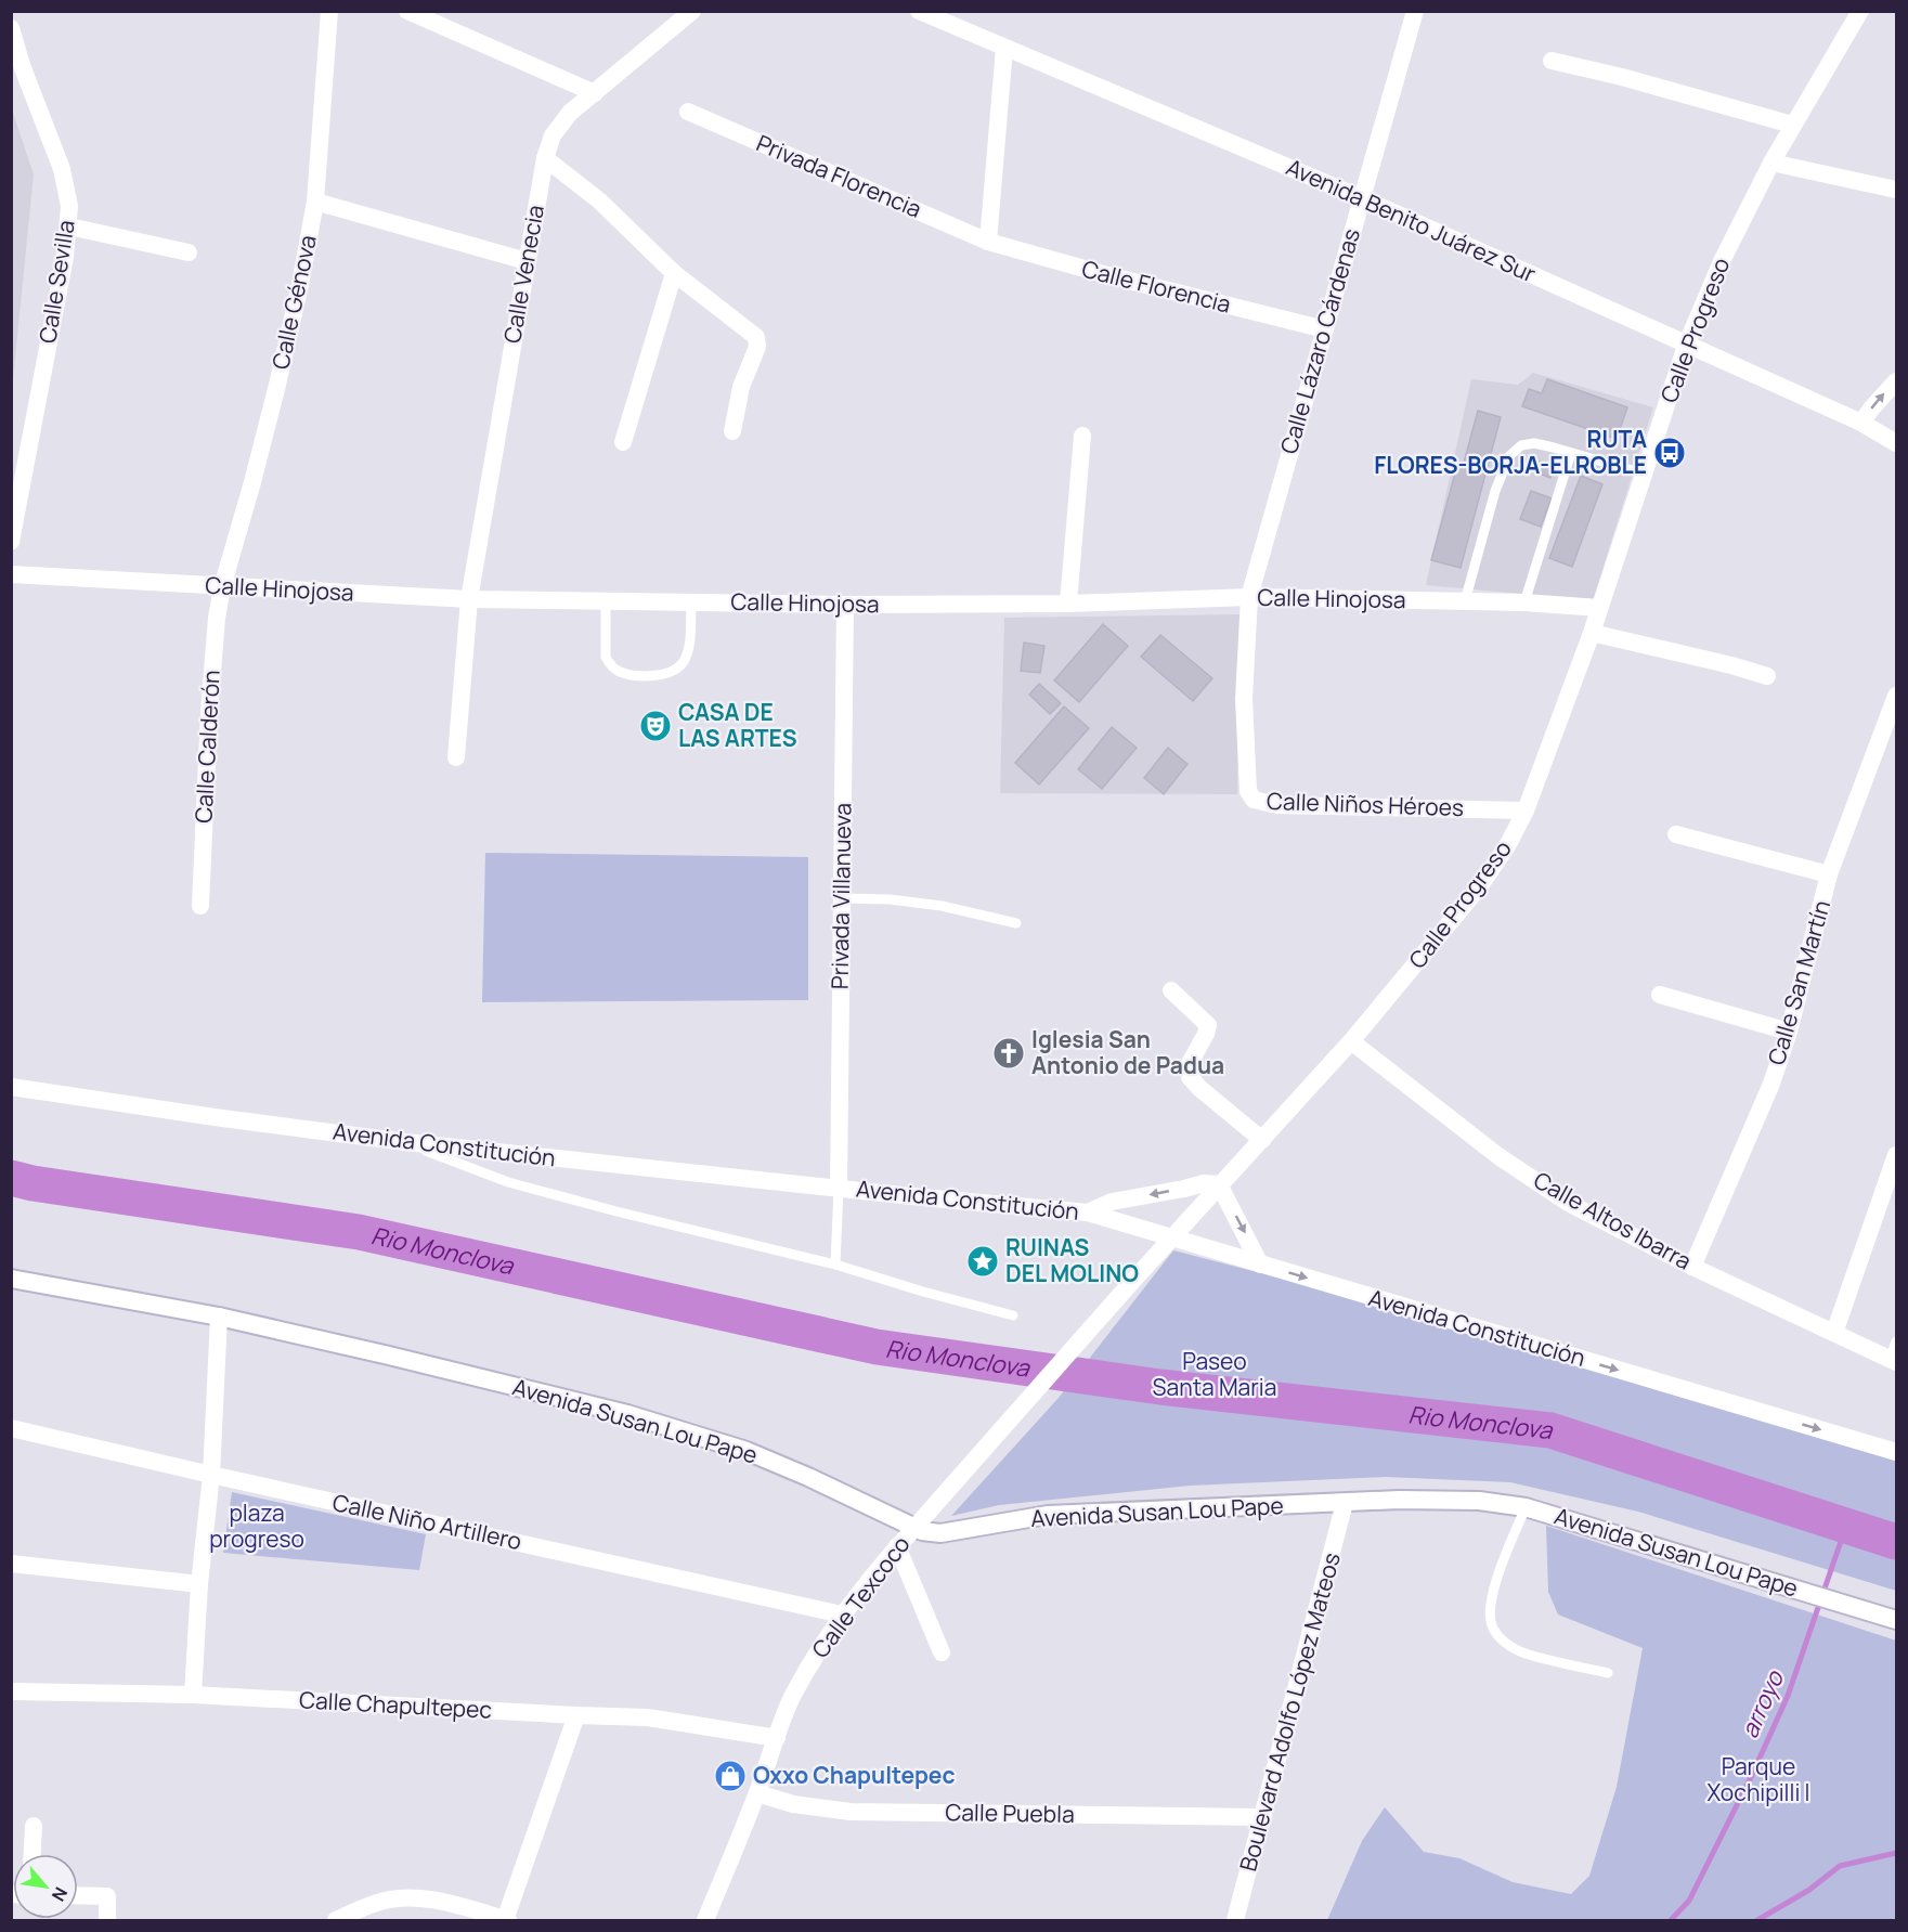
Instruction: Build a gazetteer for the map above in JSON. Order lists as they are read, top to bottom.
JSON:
{
  "streets": {
    "street": [
      "Privada Florencia",
      "Avenida Benito Juárez Sur",
      "Calle Venecia",
      "Calle Sevilla",
      "Calle Florencia",
      "Calle Génova",
      "Calle Progreso",
      "Calle Lázaro Cárdenas",
      "Calle Hinojosa",
      "Calle Calderón",
      "Calle Niños Héroes",
      "Privada Villanueva",
      "Calle San Martín",
      "Avenida Constitución",
      "Calle Altos Ibarra",
      "Avenida Susan Lou Pape",
      "Calle Niño Artillero",
      "Calle Texcoco",
      "Calle Chapultepec",
      "Boulevard Adolfo López Mateos",
      "Calle Puebla"
    ]
  },
  "crossings": [
    ["Privada Florencia", "Calle Florencia"],
    ["Avenida Benito Juárez Sur", "Calle Progreso"],
    ["Avenida Benito Juárez Sur", "Calle Lázaro Cárdenas"],
    ["Calle Venecia", "Calle Hinojosa"],
    ["Calle Florencia", "Calle Lázaro Cárdenas"],
    ["Calle Génova", "Calle Hinojosa"],
    ["Calle Génova", "Calle Calderón"],
    ["Calle Progreso", "Calle Hinojosa"],
    ["Calle Progreso", "Calle Niños Héroes"],
    ["Calle Progreso", "Avenida Constitución"],
    ["Calle Progreso", "Calle Altos Ibarra"],
    ["Calle Progreso", "Avenida Susan Lou Pape"],
    ["Calle Progreso", "Calle Texcoco"],
    ["Calle Lázaro Cárdenas", "Calle Hinojosa"],
    ["Calle Lázaro Cárdenas", "Calle Niños Héroes"],
    ["Calle Hinojosa", "Calle Calderón"],
    ["Calle Hinojosa", "Calle Niños Héroes"],
    ["Calle Hinojosa", "Privada Villanueva"],
    ["Privada Villanueva", "Avenida Constitución"],
    ["Calle San Martín", "Calle Altos Ibarra"],
    ["Avenida Susan Lou Pape", "Calle Texcoco"],
    ["Avenida Susan Lou Pape", "Boulevard Adolfo López Mateos"],
    ["Calle Niño Artillero", "Calle Texcoco"],
    ["Calle Texcoco", "Calle Chapultepec"],
    ["Calle Texcoco", "Calle Puebla"],
    ["Boulevard Adolfo López Mateos", "Calle Puebla"]
  ],
  "water": ["Rio Monclova", "arroyo"],
  "parks": ["Paseo Santa Maria", "plaza progreso", "Parque Xochipilli I"],
  "places": {
    "bus stop": ["RUTA FLORES-BORJA-ELROBLE"],
    "theatre": ["CASA DE LAS ARTES"],
    "church": ["Iglesia San Antonio de Padua"],
    "place": ["RUINAS DEL MOLINO"],
    "shop": ["Oxxo Chapultepec"]
  },
  "north": "bottom right"
}
